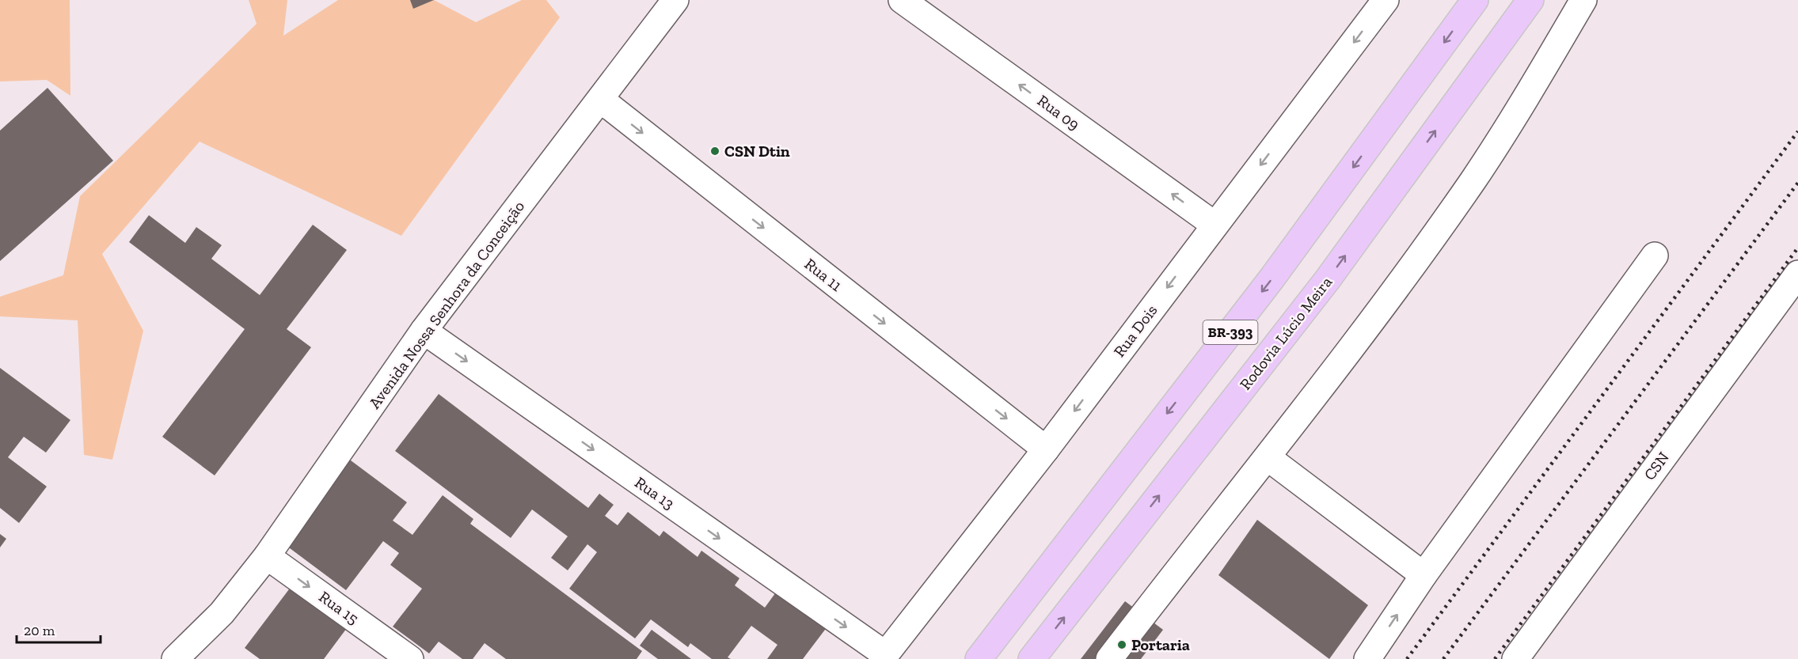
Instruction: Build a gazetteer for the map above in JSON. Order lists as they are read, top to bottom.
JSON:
{
  "streets": {
    "main road": ["BR-393", "Rodovia Lúcio Meira"],
    "street": [
      "Rua 09",
      "Rua 11",
      "Avenida Nossa Senhora da Conceição",
      "Rua Dois",
      "CSN",
      "Rua 13",
      "Rua 15"
    ]
  },
  "crossings": [
    ["Rua 09", "Rua Dois"],
    ["Rua 11", "Avenida Nossa Senhora da Conceição"],
    ["Rua 11", "Rua Dois"],
    ["Avenida Nossa Senhora da Conceição", "Rua 13"],
    ["Avenida Nossa Senhora da Conceição", "Rua 15"],
    ["Rua Dois", "Rua 13"]
  ],
  "one_way": [
    "Rua 09",
    "Rua 11",
    "Rua 13",
    "Rua 15"
  ],
  "places": ["CSN Dtin", "Portaria"],
  "scale_bar": "20 m"
}
